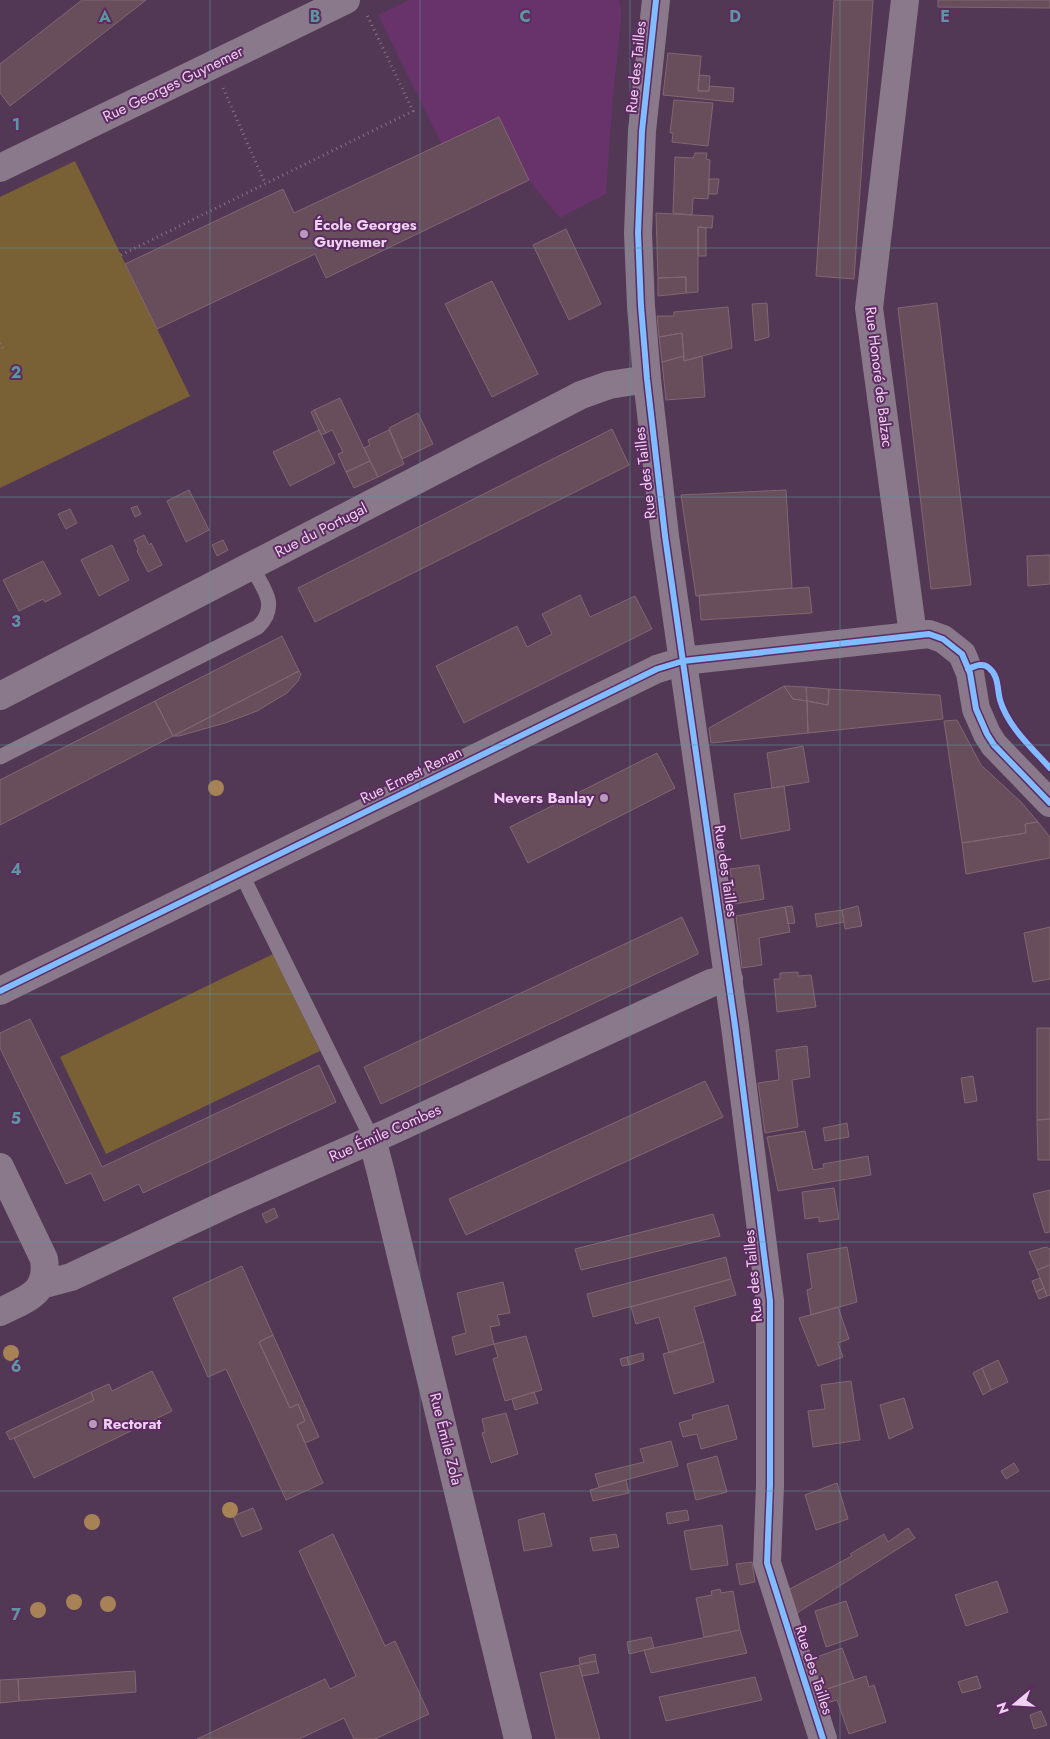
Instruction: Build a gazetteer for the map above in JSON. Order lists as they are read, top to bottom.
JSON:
{
  "streets": {
    "street": [
      "Rue des Tailles",
      "Rue Georges Guynemer",
      "Rue Honoré de Balzac",
      "Rue du Portugal",
      "Rue Ernest Renan",
      "Rue Émile Combes",
      "Rue Émile Zola"
    ]
  },
  "crossings": [
    ["Rue des Tailles", "Rue du Portugal"],
    ["Rue des Tailles", "Rue Ernest Renan"],
    ["Rue des Tailles", "Rue Émile Combes"],
    ["Rue Honoré de Balzac", "Rue Ernest Renan"],
    ["Rue Émile Combes", "Rue Émile Zola"]
  ],
  "places": ["École Georges Guynemer", "Nevers Banlay", "Rectorat"],
  "north": "left",
  "grid": {
    "columns": [
      "A",
      "B",
      "C",
      "D",
      "E"
    ],
    "rows": [
      "1",
      "2",
      "3",
      "4",
      "5",
      "6",
      "7"
    ]
  }
}
